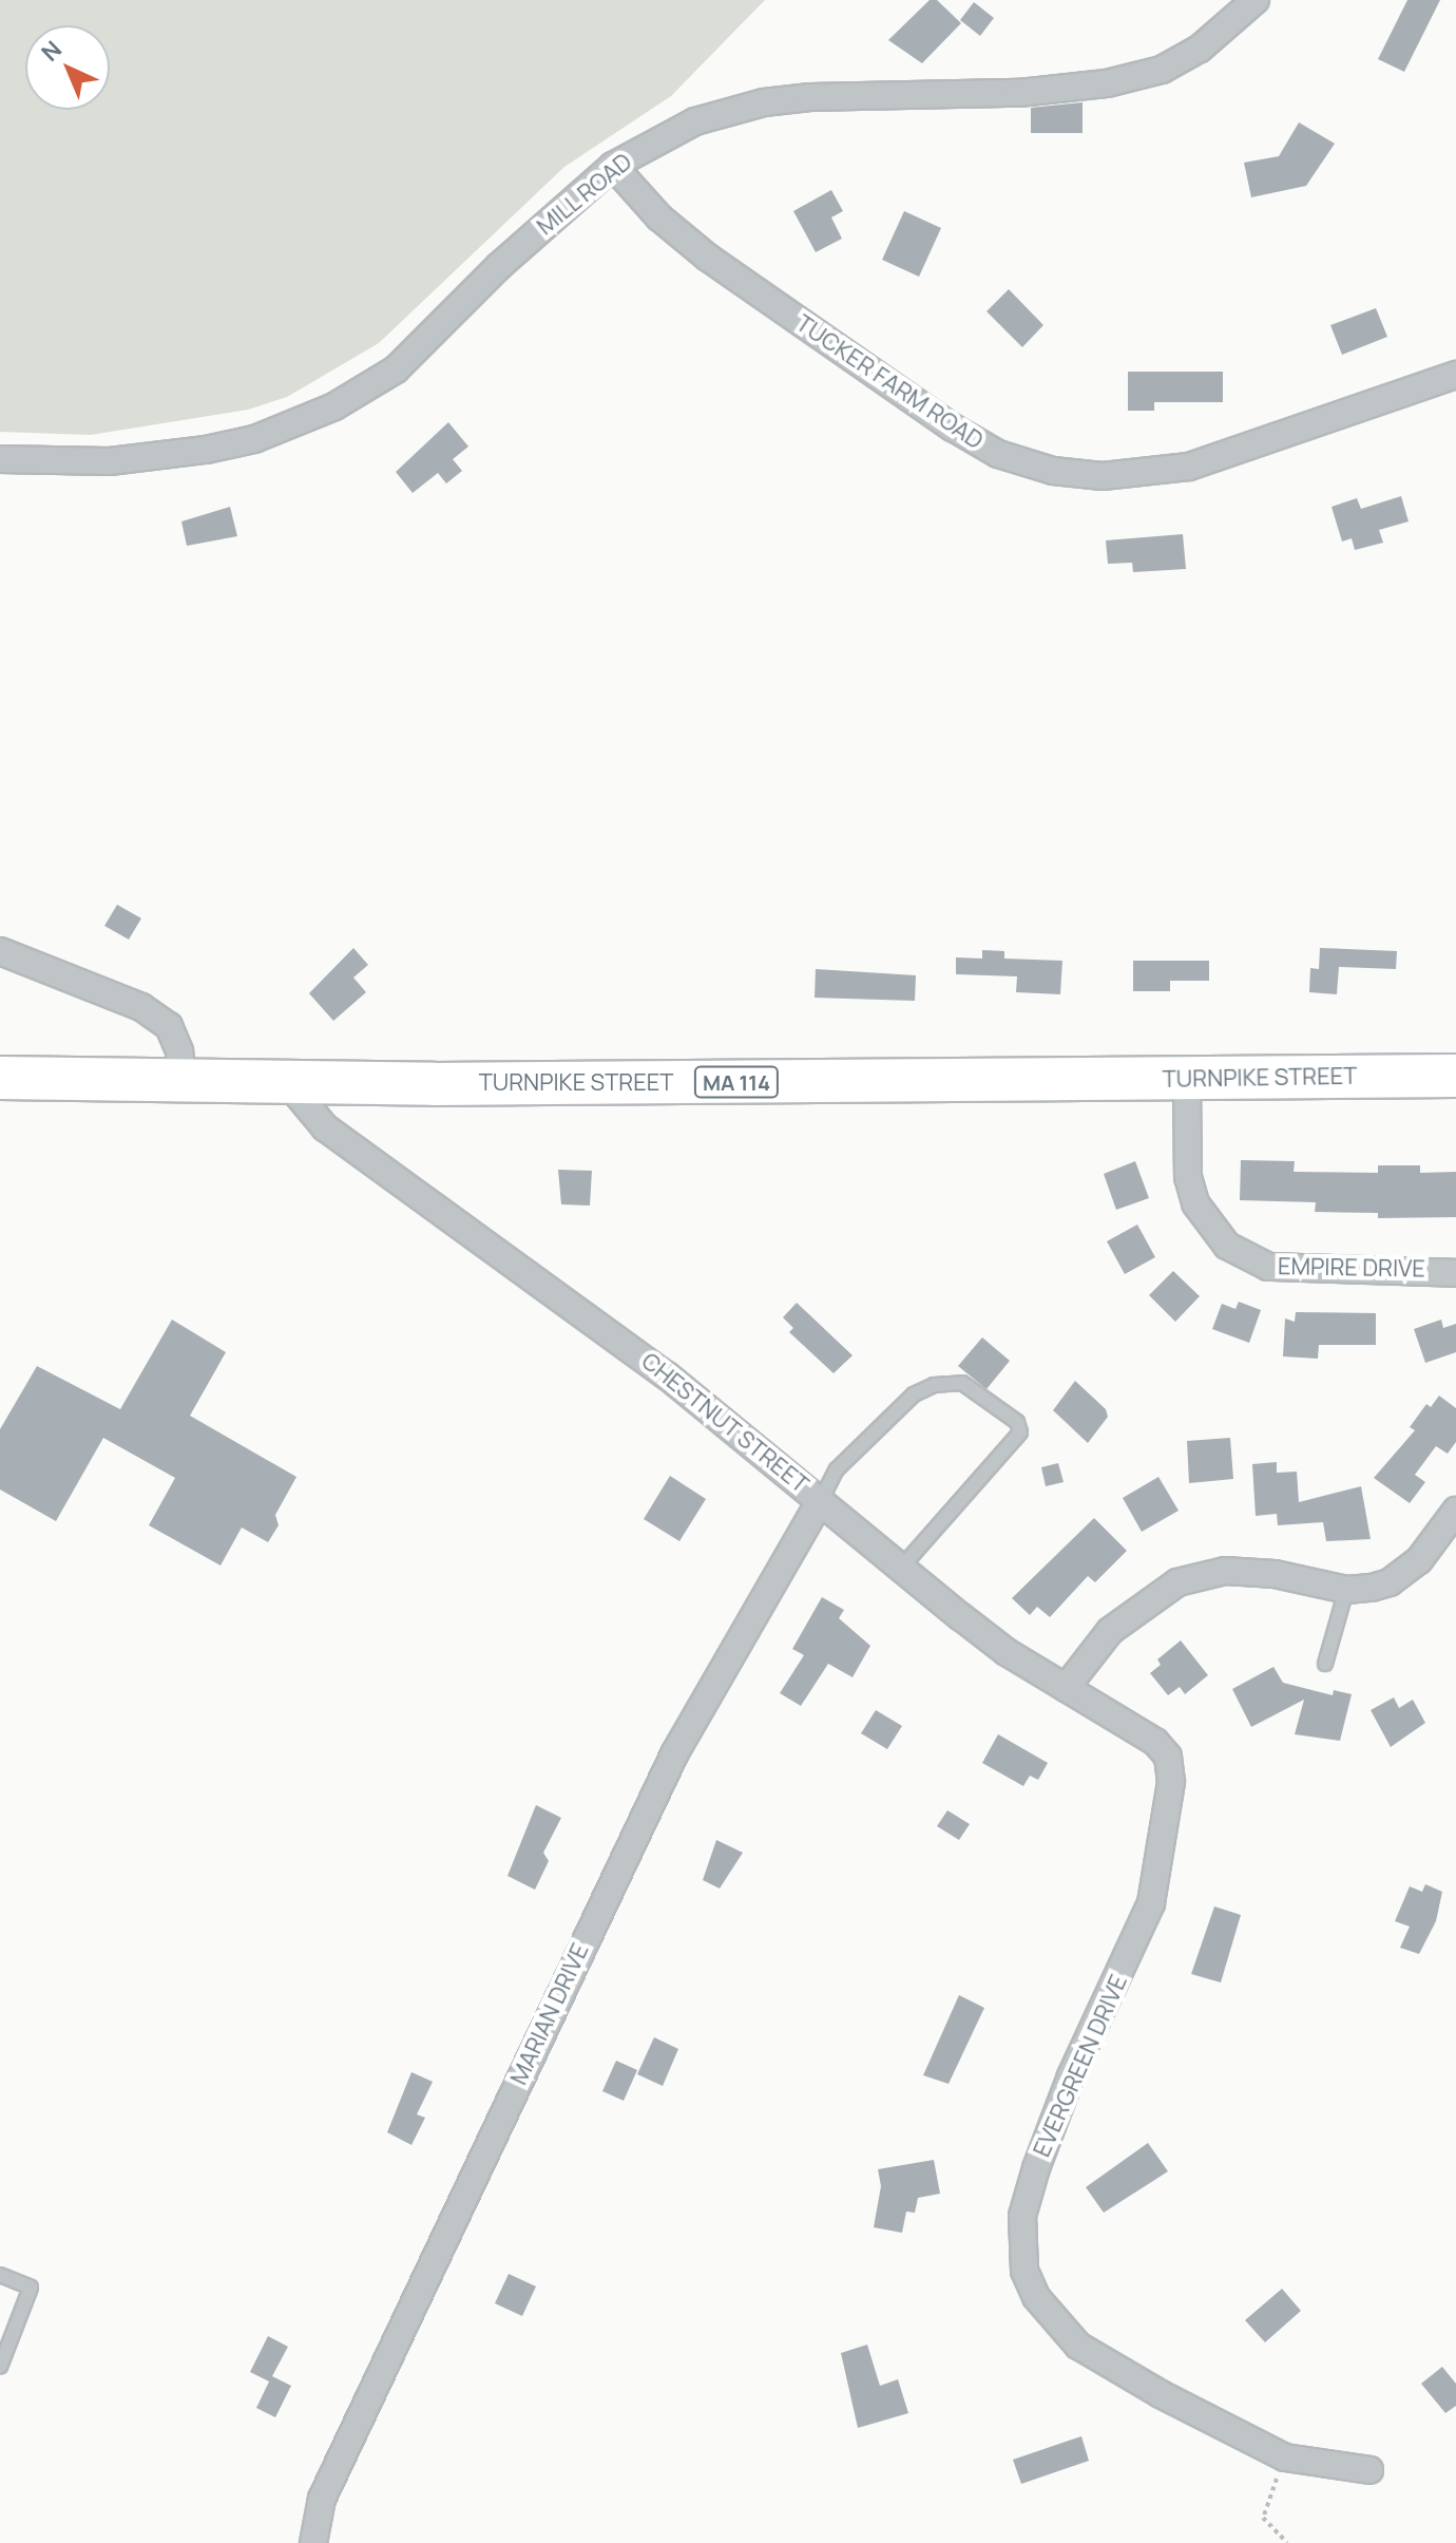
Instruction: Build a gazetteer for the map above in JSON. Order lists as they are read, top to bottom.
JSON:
{
  "streets": {
    "highway": ["TURNPIKE STREET", "MA 114"],
    "street": [
      "MILL ROAD",
      "TUCKER FARM ROAD",
      "EMPIRE DRIVE",
      "CHESTNUT STREET",
      "MARIAN DRIVE",
      "EVERGREEN DRIVE"
    ]
  },
  "crossings": [
    ["MILL ROAD", "TUCKER FARM ROAD"],
    ["TURNPIKE STREET", "EMPIRE DRIVE"],
    ["TURNPIKE STREET", "CHESTNUT STREET"],
    ["CHESTNUT STREET", "MARIAN DRIVE"],
    ["CHESTNUT STREET", "EVERGREEN DRIVE"]
  ],
  "north": "top left"
}
